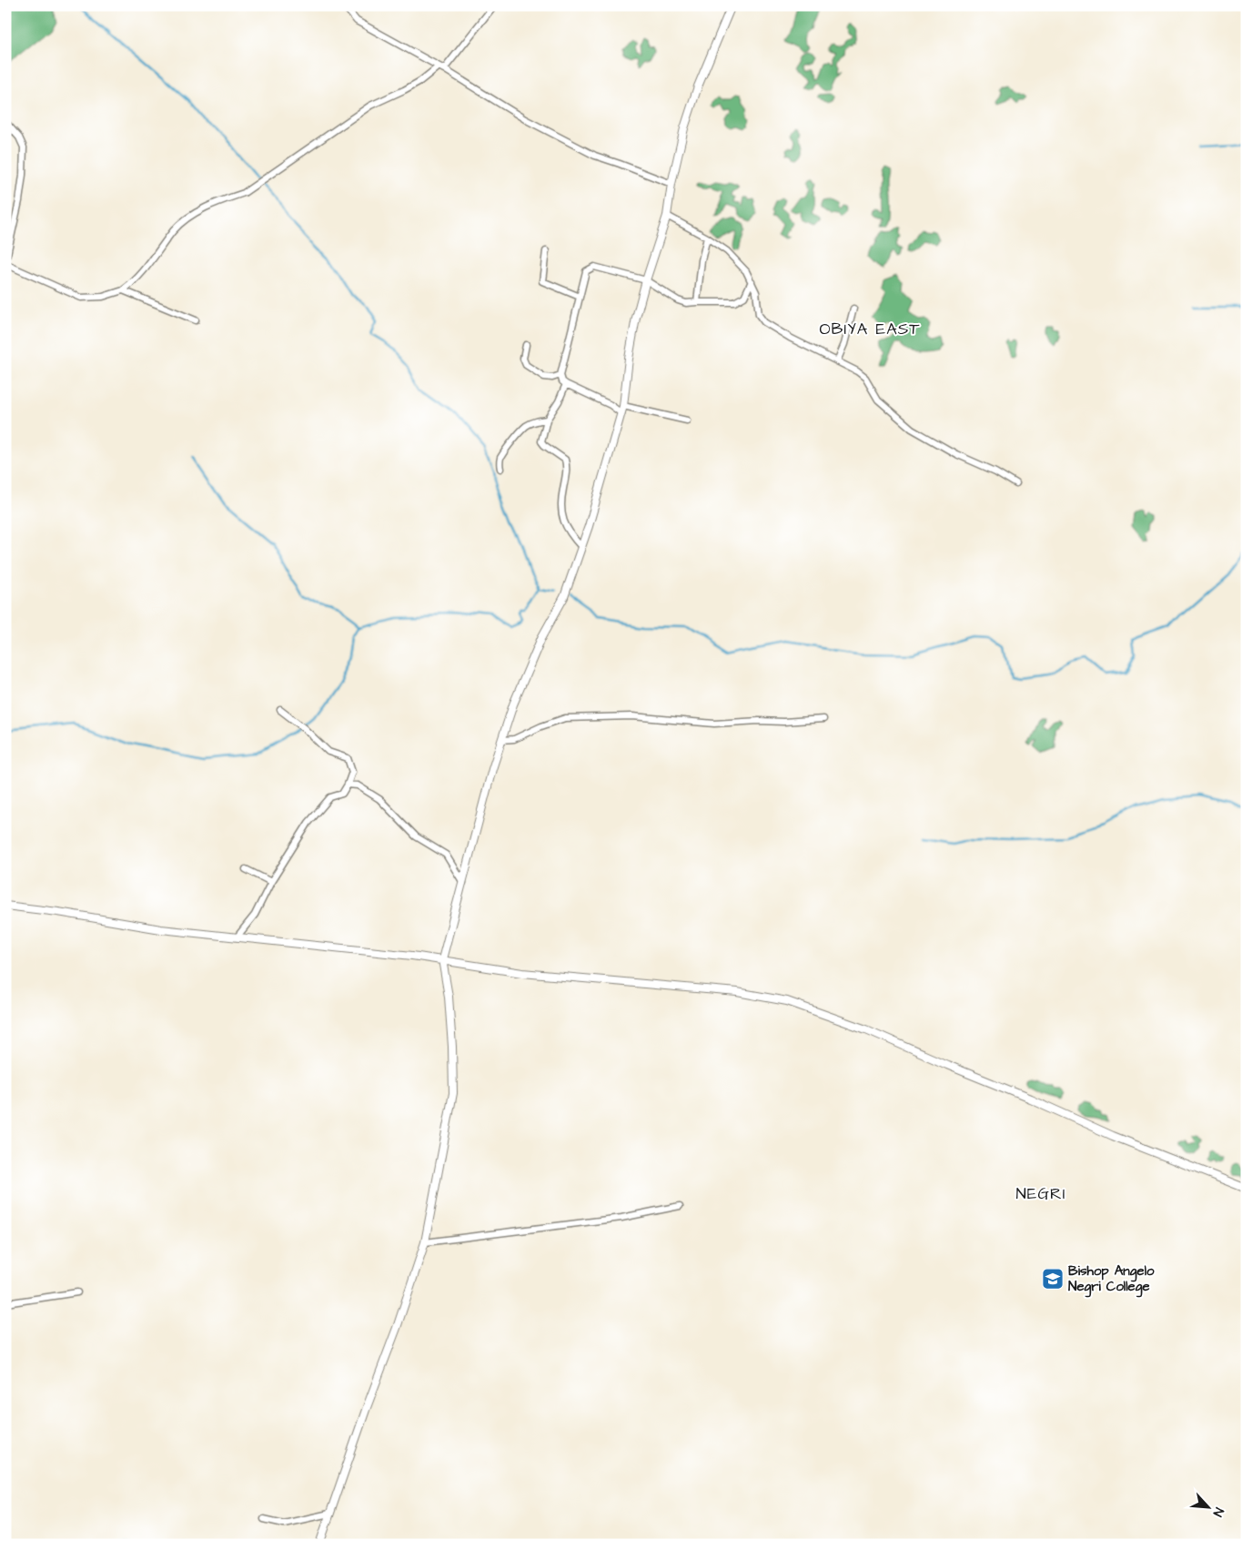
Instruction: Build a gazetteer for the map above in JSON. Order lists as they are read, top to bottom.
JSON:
{
  "districts": ["OBIYA EAST", "NEGRI"],
  "places": {
    "school or university": ["Bishop Angelo Negri College"]
  },
  "north": "bottom right"
}
